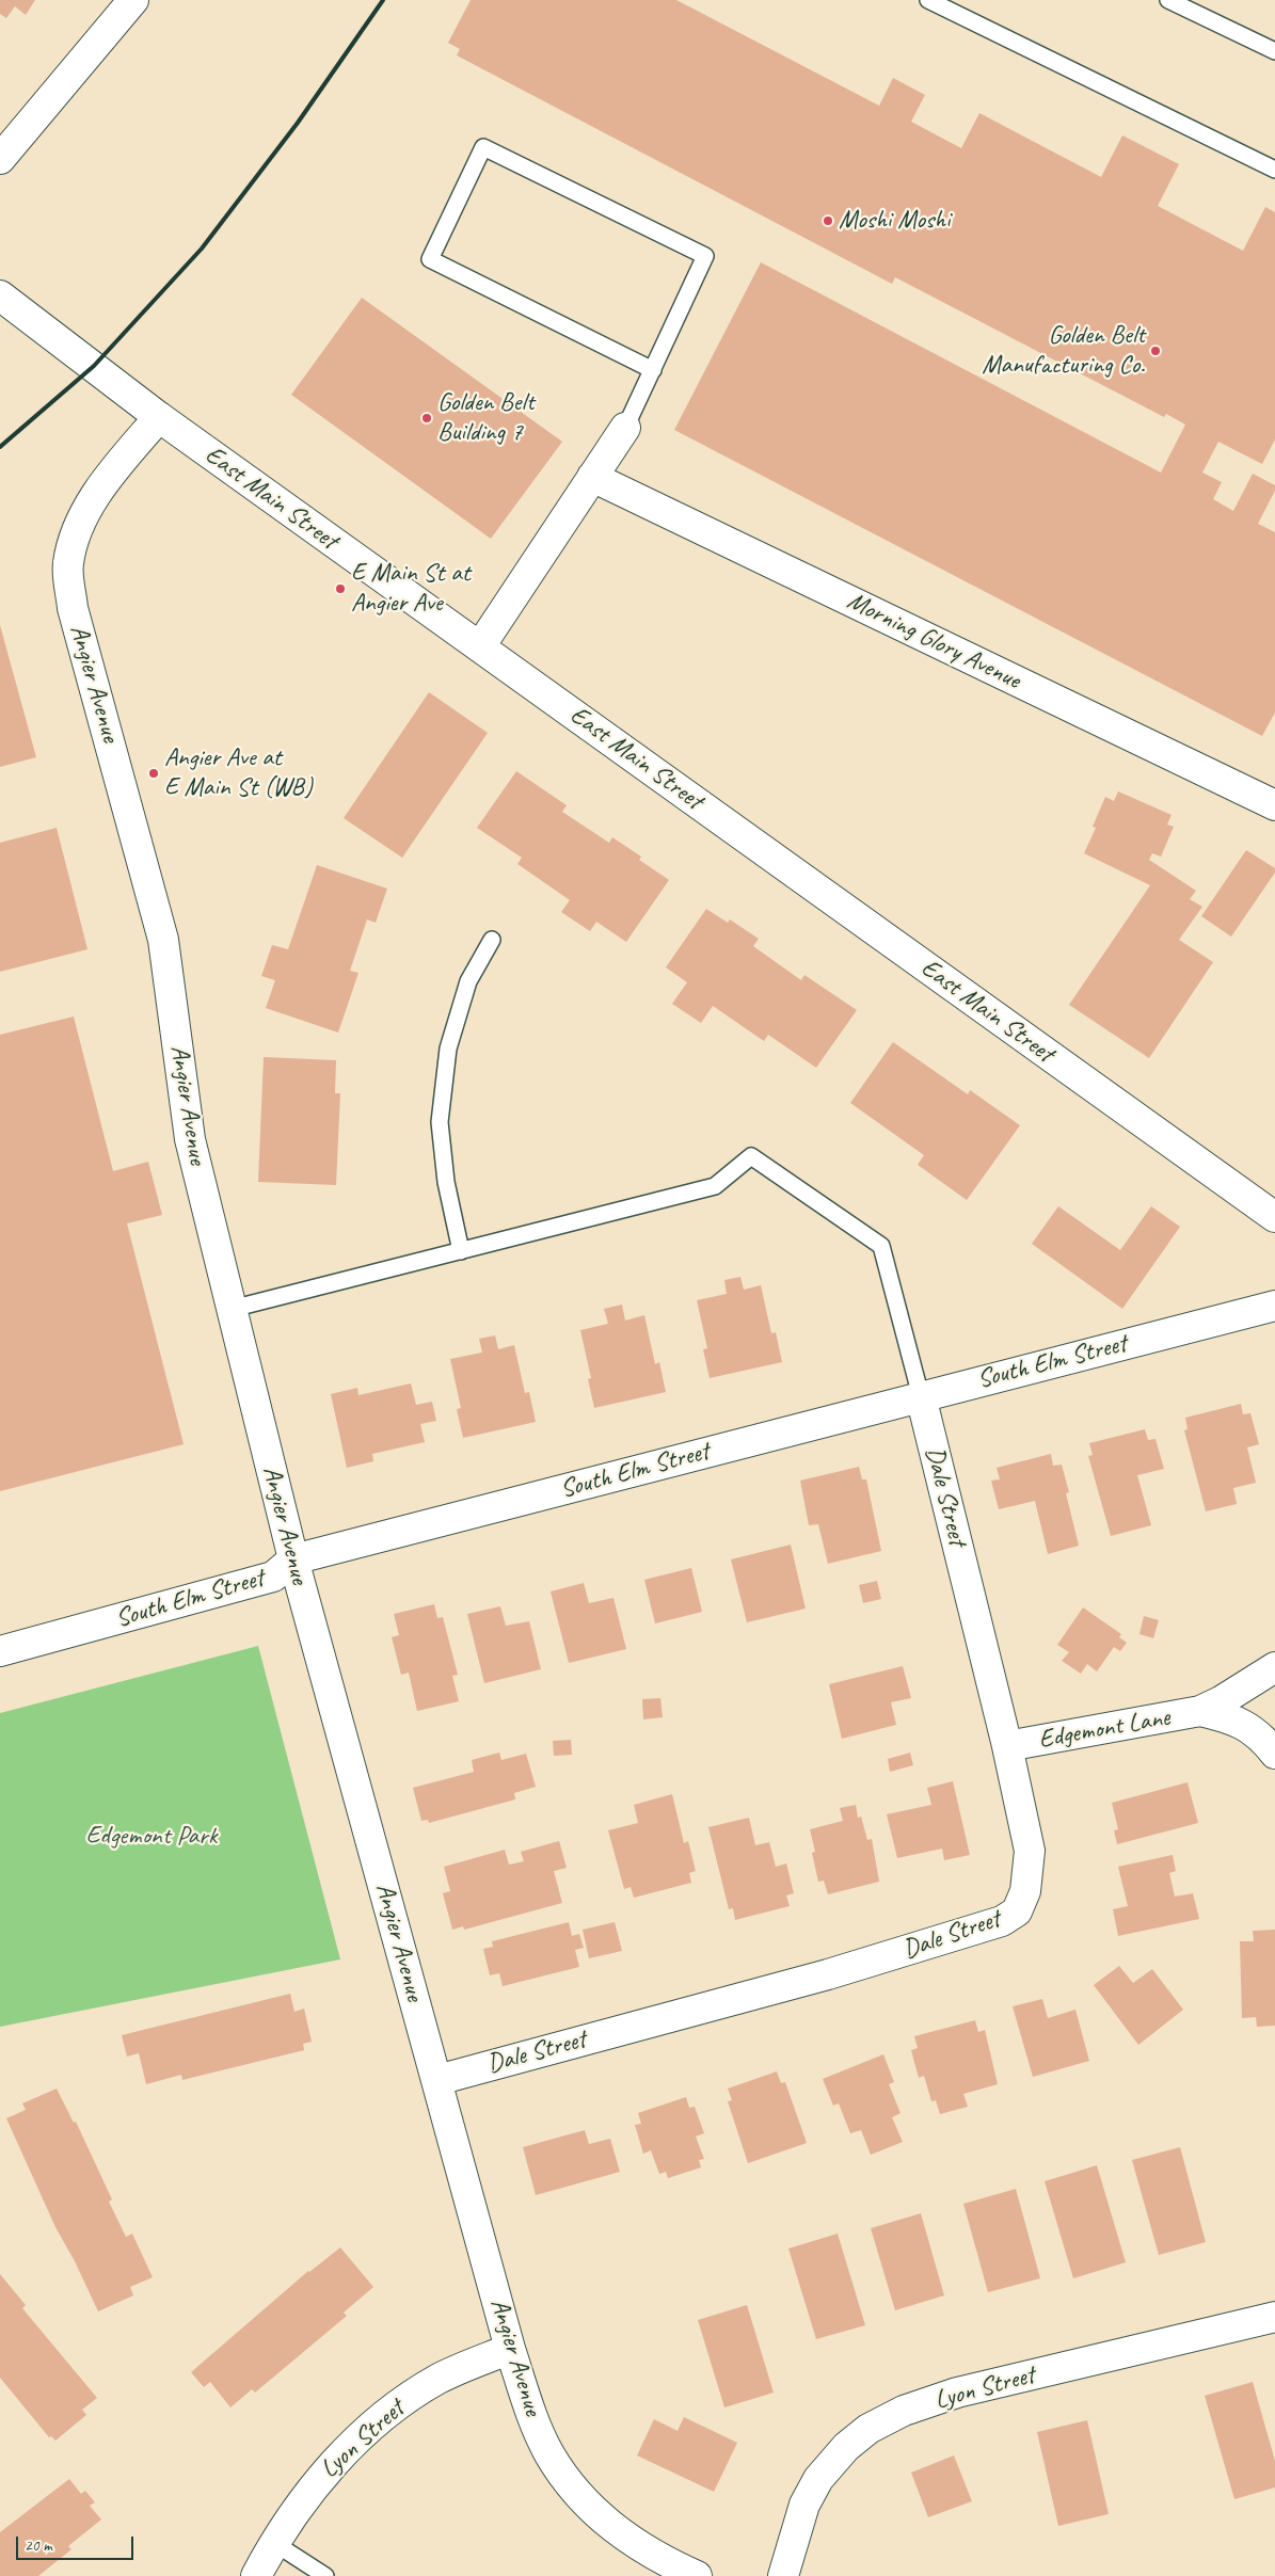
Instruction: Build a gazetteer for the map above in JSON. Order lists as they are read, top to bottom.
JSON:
{
  "streets": {
    "street": [
      "East Main Street",
      "Morning Glory Avenue",
      "Angier Avenue",
      "South Elm Street",
      "Dale Street",
      "Edgemont Lane",
      "Lyon Street"
    ]
  },
  "crossings": [
    ["East Main Street", "Angier Avenue"],
    ["Angier Avenue", "South Elm Street"],
    ["Angier Avenue", "Dale Street"],
    ["Angier Avenue", "Lyon Street"],
    ["South Elm Street", "Dale Street"],
    ["Dale Street", "Edgemont Lane"]
  ],
  "parks": ["Edgemont Park"],
  "places": [
    "Moshi Moshi",
    "Golden Belt Manufacturing Co.",
    "Golden Belt Building 7",
    "E Main St at Angier Ave",
    "Angier Ave at E Main St (WB)"
  ],
  "scale_bar": "20 m"
}
